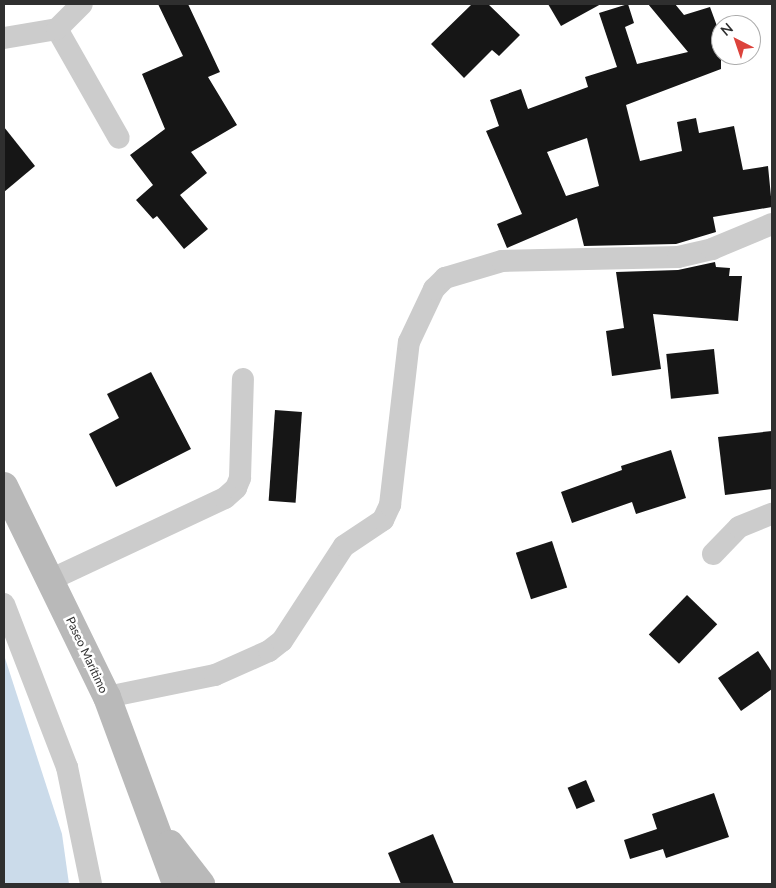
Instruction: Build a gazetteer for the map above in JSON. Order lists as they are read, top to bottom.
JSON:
{
  "streets": {
    "main road": ["Paseo Marítimo"]
  },
  "north": "top left"
}
